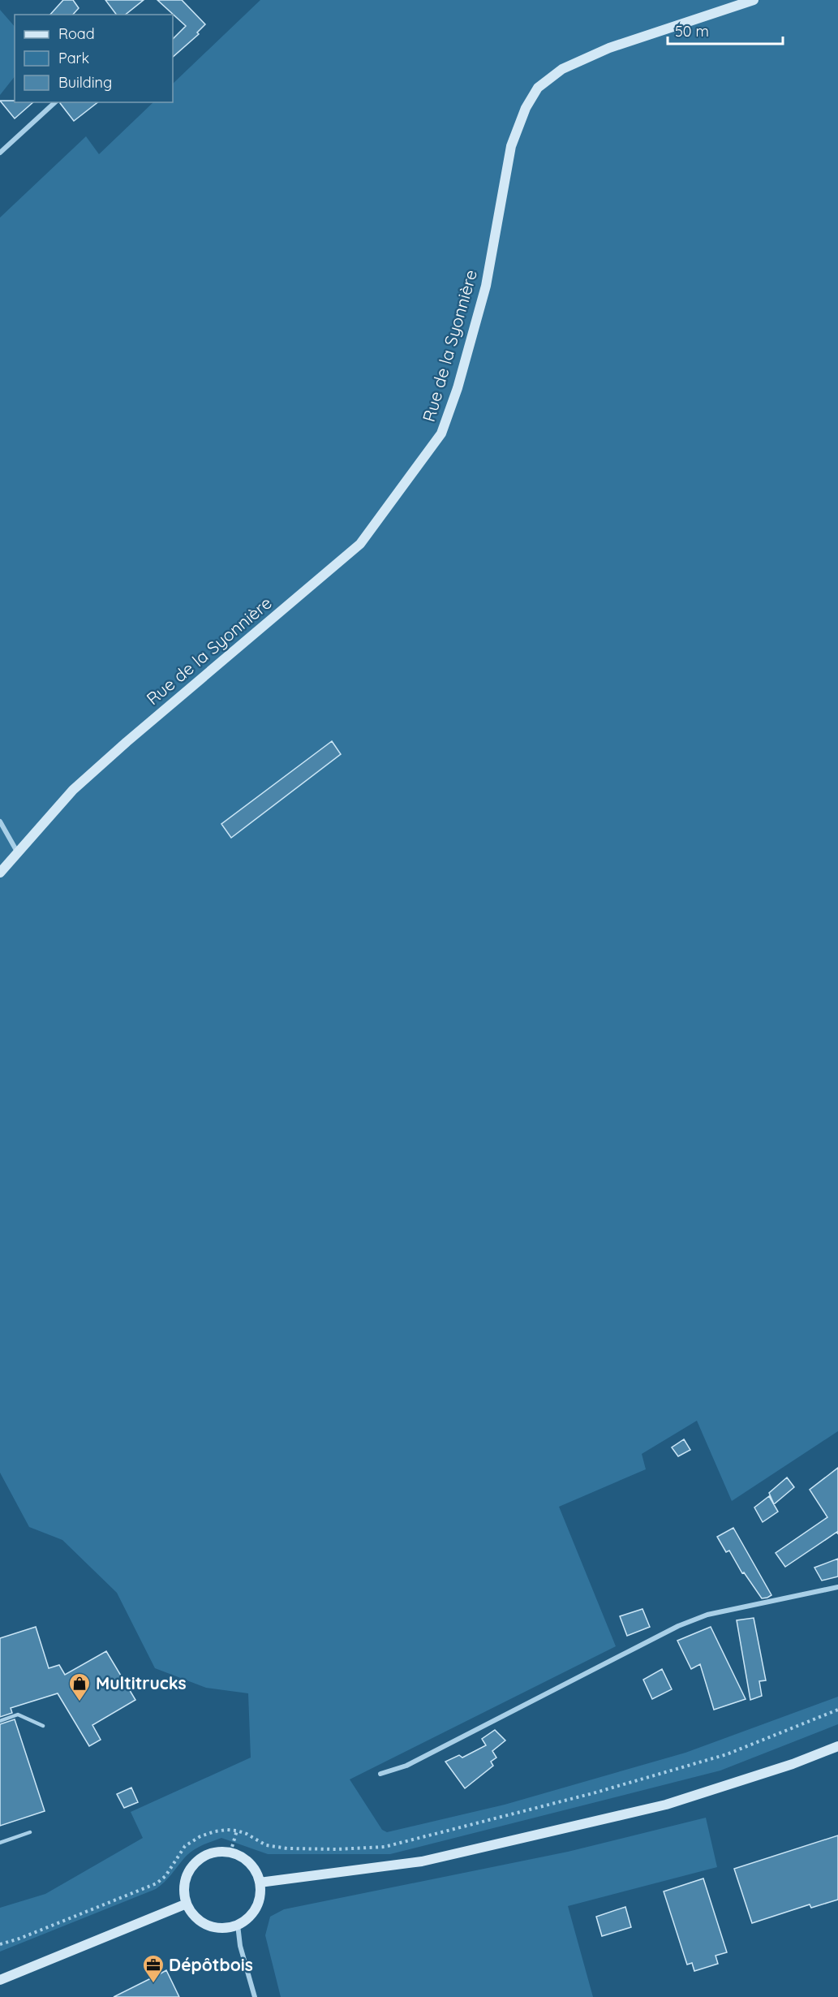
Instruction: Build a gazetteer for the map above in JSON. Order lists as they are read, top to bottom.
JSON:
{
  "streets": {
    "street": ["Rue de la Syonnière"]
  },
  "places": {
    "shop": ["Multitrucks"],
    "office": ["Dépôtbois"]
  },
  "legend": ["Road", "Park", "Building"],
  "scale_bar": "50 m"
}
